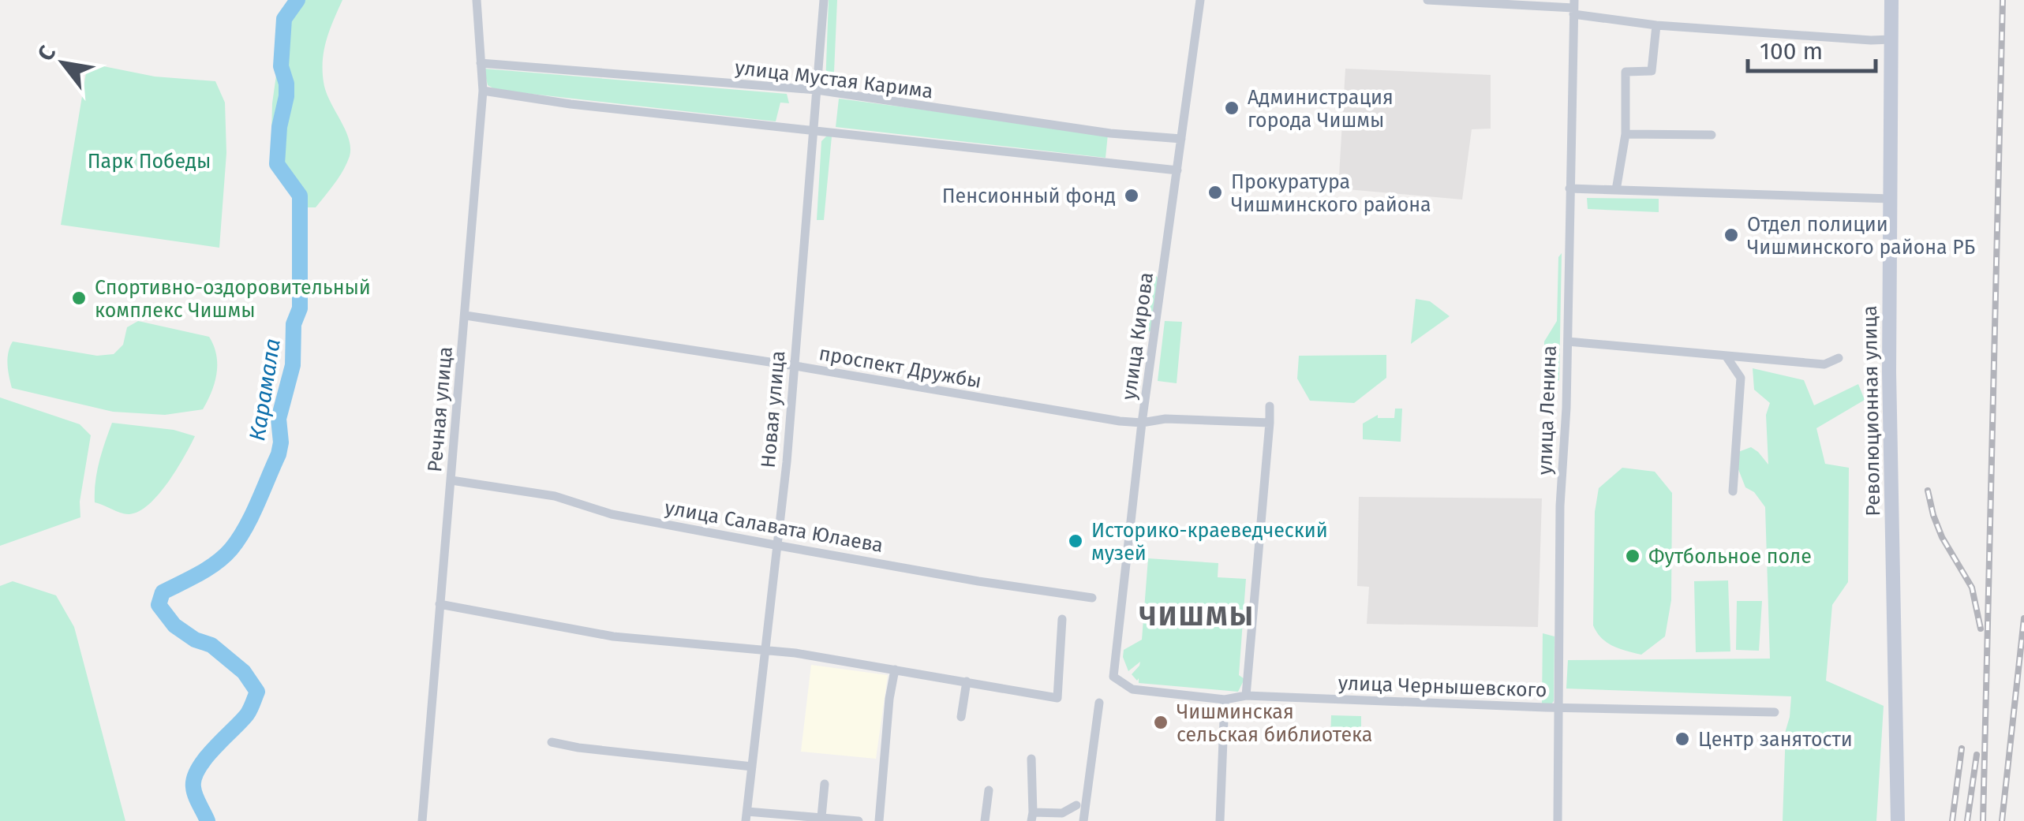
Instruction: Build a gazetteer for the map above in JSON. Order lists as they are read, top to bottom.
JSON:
{
  "streets": {
    "main road": ["Революционная улица"],
    "street": [
      "улица Мустая Карима",
      "улица Кирова",
      "проспект Дружбы",
      "Речная улица",
      "Новая улица",
      "улица Ленина",
      "улица Салавата Юлаева",
      "улица Чернышевского"
    ]
  },
  "crossings": [
    ["улица Мустая Карима", "улица Кирова"],
    ["улица Мустая Карима", "Речная улица"],
    ["улица Мустая Карима", "Новая улица"],
    ["улица Кирова", "проспект Дружбы"],
    ["улица Кирова", "улица Чернышевского"],
    ["проспект Дружбы", "Речная улица"],
    ["проспект Дружбы", "Новая улица"],
    ["Речная улица", "улица Салавата Юлаева"],
    ["Новая улица", "улица Салавата Юлаева"],
    ["улица Ленина", "улица Чернышевского"]
  ],
  "districts": ["ЧИШМЫ"],
  "water": ["Карамала"],
  "parks": ["Парк Победы"],
  "places": [
    "Администрация города Чишмы",
    "Прокуратура Чишминского района",
    "Пенсионный фонд",
    "Отдел полиции Чишминского района РБ",
    "Спортивно-оздоровительный комплекс Чишмы",
    "Историко-краеведческий музей",
    "Футбольное поле",
    "Чишминская сельская библиотека",
    "Центр занятости"
  ],
  "scale_bar": "100 m",
  "north": "top left"
}
